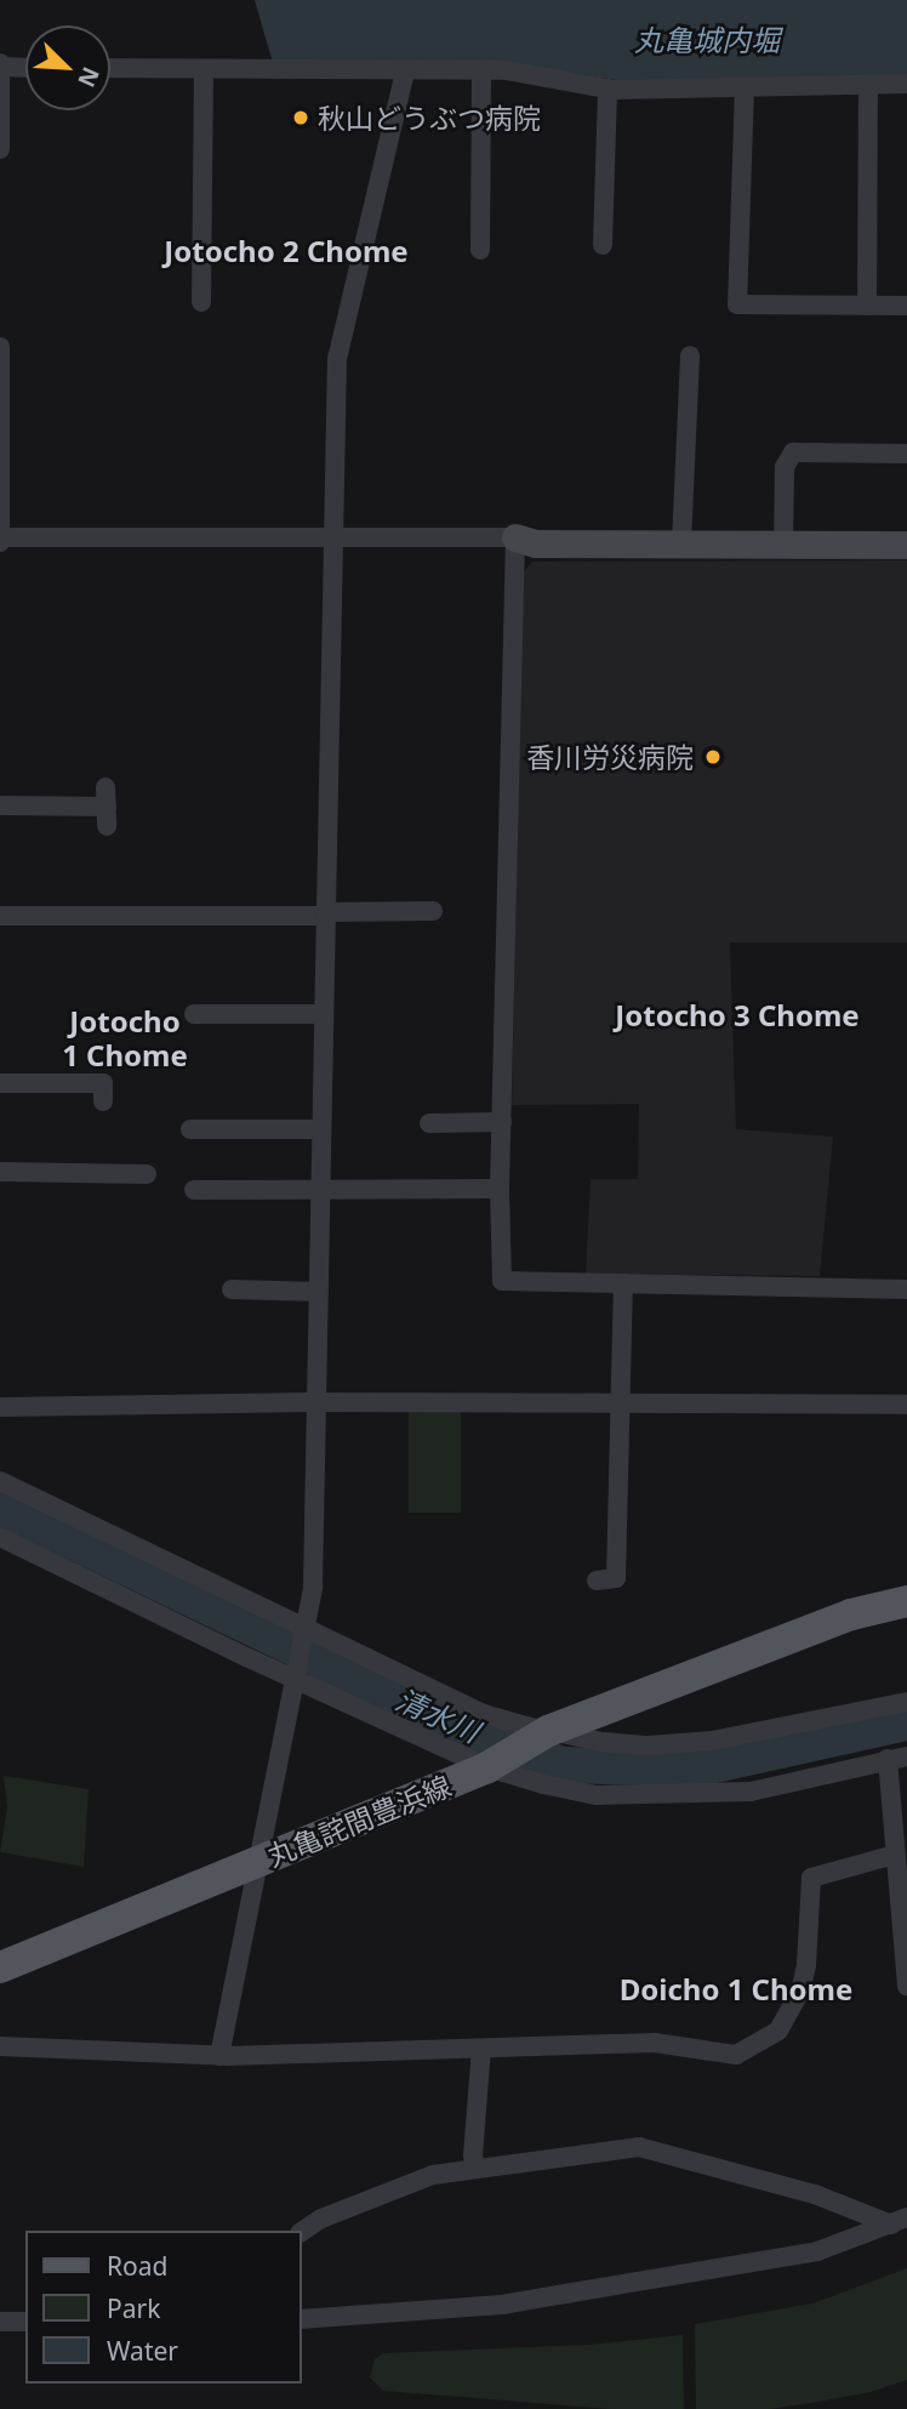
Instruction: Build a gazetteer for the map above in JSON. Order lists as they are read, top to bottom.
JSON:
{
  "streets": {
    "main road": ["丸亀詫間豊浜線"]
  },
  "districts": [
    "Jotocho 2 Chome",
    "Jotocho 3 Chome",
    "Jotocho 1 Chome",
    "Doicho 1 Chome"
  ],
  "water": ["丸亀城内堀", "清水川"],
  "places": ["秋山どうぶつ病院", "香川労災病院"],
  "legend": ["Road", "Park", "Water"],
  "north": "bottom right"
}
